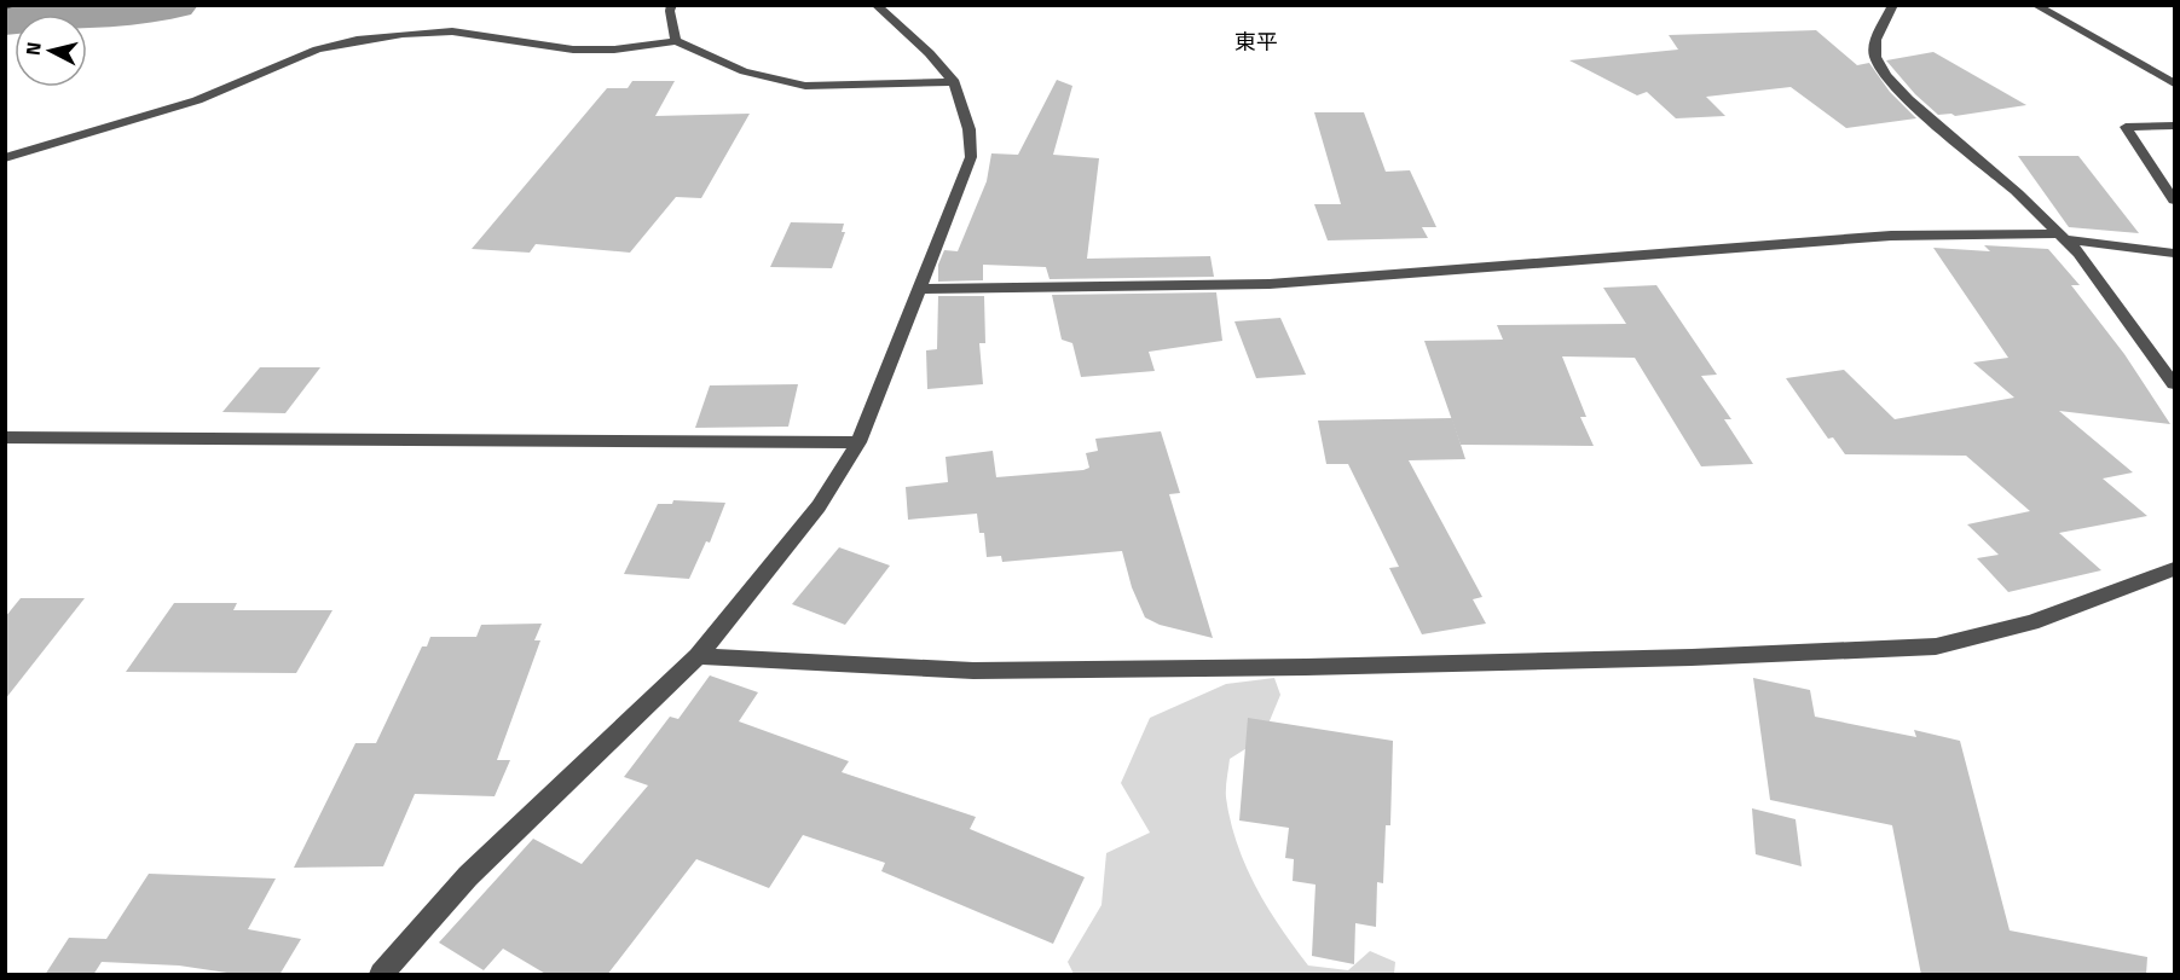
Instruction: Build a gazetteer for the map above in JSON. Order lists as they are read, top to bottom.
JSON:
{
  "districts": ["東平"],
  "north": "left"
}
